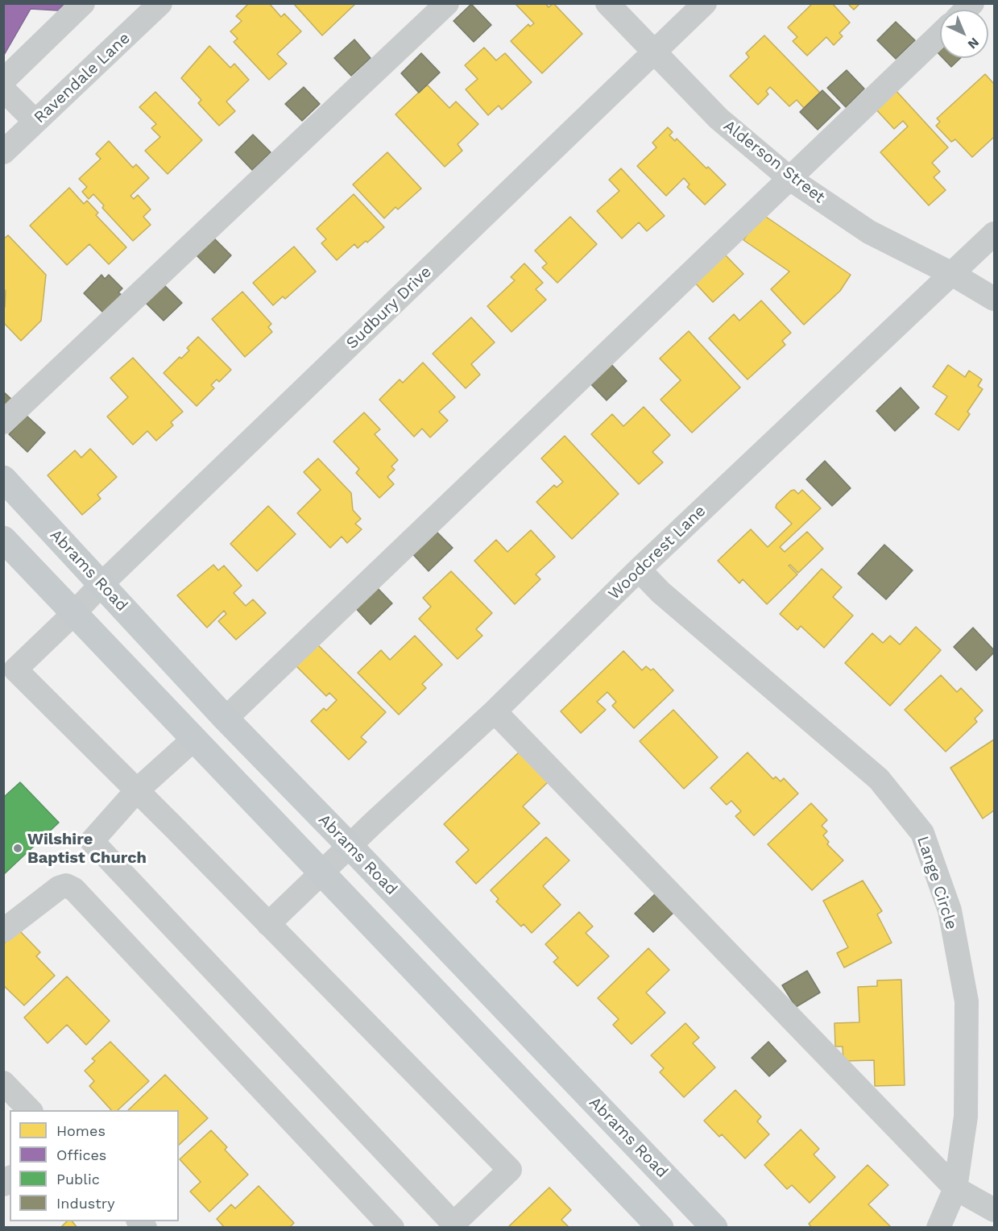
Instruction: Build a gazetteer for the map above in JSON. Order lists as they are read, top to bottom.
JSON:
{
  "streets": {
    "main road": ["Abrams Road"],
    "street": [
      "Ravendale Lane",
      "Alderson Street",
      "Sudbury Drive",
      "Woodcrest Lane",
      "Lange Circle"
    ]
  },
  "crossings": [
    ["Alderson Street", "Sudbury Drive"],
    ["Alderson Street", "Woodcrest Lane"],
    ["Sudbury Drive", "Abrams Road"],
    ["Woodcrest Lane", "Abrams Road"],
    ["Woodcrest Lane", "Lange Circle"]
  ],
  "places": ["Wilshire Baptist Church"],
  "legend": [
    "Homes",
    "Offices",
    "Public",
    "Industry"
  ],
  "north": "bottom right"
}
